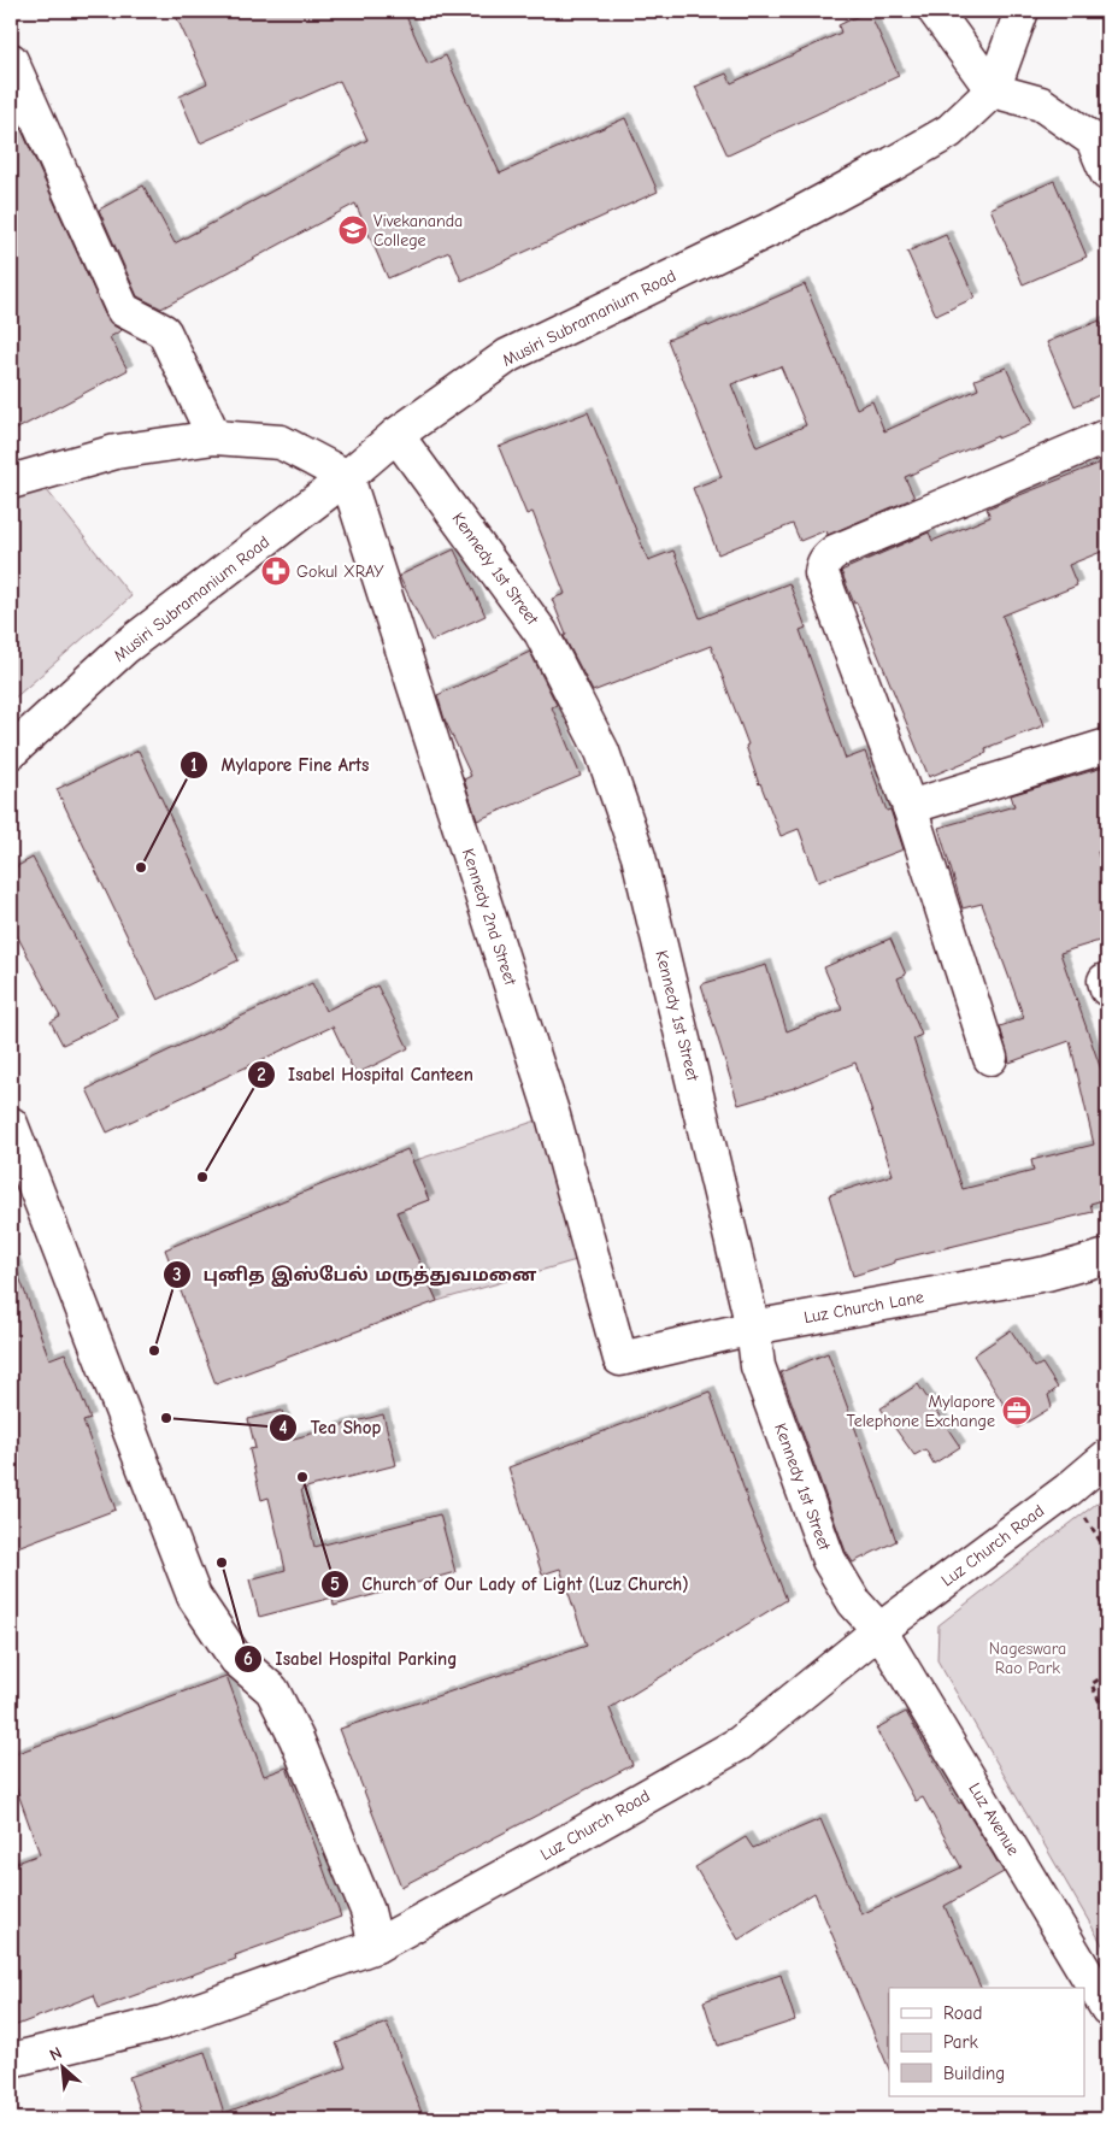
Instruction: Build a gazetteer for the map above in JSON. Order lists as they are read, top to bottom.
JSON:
{
  "streets": {
    "street": [
      "Musiri Subramanium Road",
      "Kennedy 1st Street",
      "Kennedy 2nd Street",
      "Luz Church Lane",
      "Luz Church Road",
      "Luz Avenue"
    ]
  },
  "crossings": [
    ["Musiri Subramanium Road", "Kennedy 1st Street"],
    ["Musiri Subramanium Road", "Kennedy 2nd Street"],
    ["Kennedy 1st Street", "Luz Church Lane"],
    ["Kennedy 1st Street", "Luz Church Road"],
    ["Kennedy 1st Street", "Luz Avenue"],
    ["Kennedy 2nd Street", "Luz Church Lane"],
    ["Luz Church Road", "Luz Avenue"]
  ],
  "parks": ["Nageswara Rao Park"],
  "places": {
    "school or university": ["Vivekananda College"],
    "pharmacy": ["Gokul XRAY"],
    "other": [
      "Mylapore Fine Arts",
      "Isabel Hospital Canteen",
      "புனித இஸ்பேல் மருத்துவமனை",
      "Tea Shop",
      "Church of Our Lady of Light (Luz Church)",
      "Isabel Hospital Parking"
    ],
    "office": ["Mylapore Telephone Exchange"]
  },
  "legend": ["Road", "Park", "Building"],
  "north": "top left"
}
